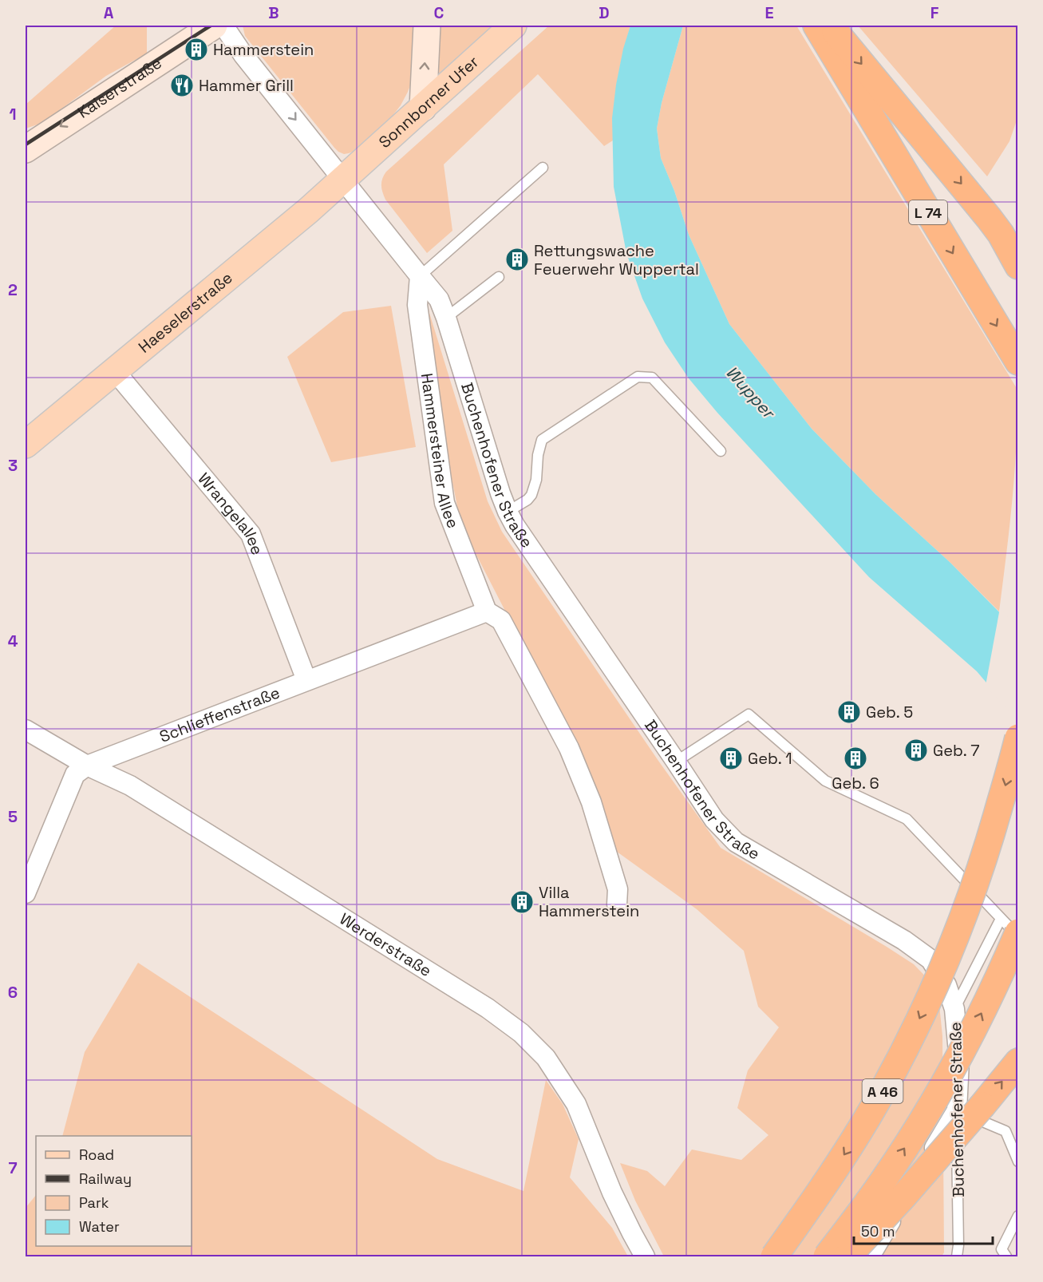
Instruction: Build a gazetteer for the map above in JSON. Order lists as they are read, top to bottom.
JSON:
{
  "streets": {
    "highway": ["L 74", "A 46"],
    "main road": ["Kaiserstraße", "Sonnborner Ufer", "Haeselerstraße"],
    "street": [
      "Hammersteiner Allee",
      "Buchenhofener Straße",
      "Wrangelallee",
      "Schlieffenstraße",
      "Werderstraße"
    ]
  },
  "crossings": [
    ["Sonnborner Ufer", "Haeselerstraße"],
    ["Haeselerstraße", "Wrangelallee"],
    ["Hammersteiner Allee", "Buchenhofener Straße"],
    ["Hammersteiner Allee", "Schlieffenstraße"],
    ["Wrangelallee", "Schlieffenstraße"],
    ["Schlieffenstraße", "Werderstraße"]
  ],
  "one_way": ["Kaiserstraße"],
  "water": ["Wupper"],
  "places": {
    "building": [
      "Hammerstein",
      "Rettungswache Feuerwehr Wuppertal",
      "Geb. 5",
      "Geb. 7",
      "Geb. 1",
      "Geb. 6",
      "Villa Hammerstein"
    ],
    "restaurant": ["Hammer Grill"]
  },
  "legend": [
    "Road",
    "Railway",
    "Park",
    "Water"
  ],
  "scale_bar": "50 m",
  "grid": {
    "columns": [
      "A",
      "B",
      "C",
      "D",
      "E",
      "F"
    ],
    "rows": [
      "1",
      "2",
      "3",
      "4",
      "5",
      "6",
      "7"
    ]
  }
}
